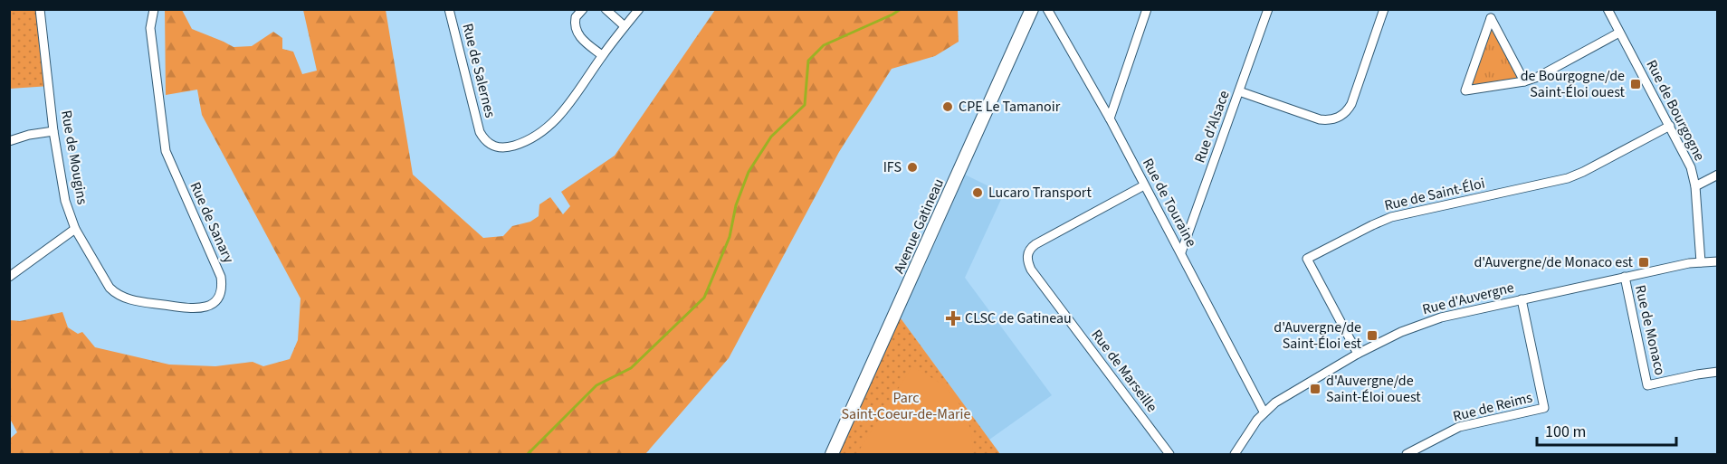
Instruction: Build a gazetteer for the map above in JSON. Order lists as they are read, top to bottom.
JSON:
{
  "streets": {
    "street": [
      "Rue de Salernes",
      "Rue de Bourgogne",
      "Rue d'Alsace",
      "Rue de Mougins",
      "Rue de Saint-Éloi",
      "Rue de Touraine",
      "Rue de Sanary",
      "Avenue Gatineau",
      "Rue d'Auvergne",
      "Rue de Monaco",
      "Rue de Marseille",
      "Rue de Reims"
    ]
  },
  "crossings": [
    ["Rue de Bourgogne", "Rue de Saint-Éloi"],
    ["Rue de Bourgogne", "Rue d'Auvergne"],
    ["Rue d'Alsace", "Rue de Touraine"],
    ["Rue de Mougins", "Rue de Sanary"],
    ["Rue de Saint-Éloi", "Rue d'Auvergne"],
    ["Rue de Touraine", "Rue d'Auvergne"],
    ["Rue de Touraine", "Rue de Marseille"],
    ["Rue d'Auvergne", "Rue de Monaco"],
    ["Rue d'Auvergne", "Rue de Reims"]
  ],
  "parks": ["Parc Saint-Coeur-de-Marie"],
  "places": {
    "transit": [
      "de Bourgogne/de Saint-Éloi ouest",
      "d'Auvergne/de Monaco est",
      "d'Auvergne/de Saint-Éloi est",
      "d'Auvergne/de Saint-Éloi ouest"
    ],
    "other": ["CPE Le Tamanoir", "IFS", "Lucaro Transport"],
    "health": ["CLSC de Gatineau"]
  },
  "scale_bar": "100 m"
}
